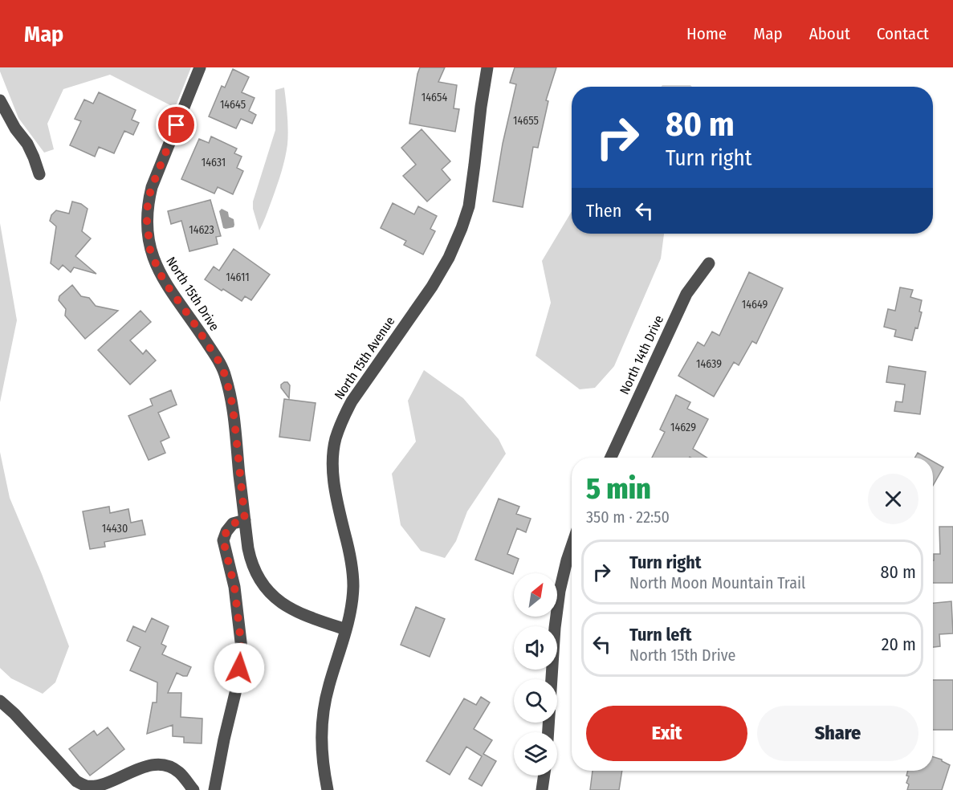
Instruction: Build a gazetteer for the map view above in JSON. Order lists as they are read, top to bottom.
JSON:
{
  "streets": {
    "street": ["North 15th Drive", "North 14th Drive", "North 15th Avenue"]
  },
  "crossings": [
    ["North 15th Drive", "North 15th Avenue"]
  ],
  "house_numbers": [
    "14654",
    "14645",
    "14655",
    "14631",
    "14623",
    "14611",
    "14649",
    "14639",
    "14629",
    "14430"
  ],
  "north": "top right",
  "page": {
    "header": "Map",
    "nav": [
      "Home",
      "Map",
      "About",
      "Contact"
    ],
    "turn": ["80 m", "Turn right"],
    "then": "Then",
    "heading": ["5 min", "350 m · 22:50"],
    "list": [
      {
        "name": "Turn right",
        "note": "North Moon Mountain Trail",
        "value": "80 m"
      },
      {
        "name": "Turn left",
        "note": "North 15th Drive",
        "value": "20 m"
      }
    ],
    "buttons": ["Exit", "Share"]
  }
}
